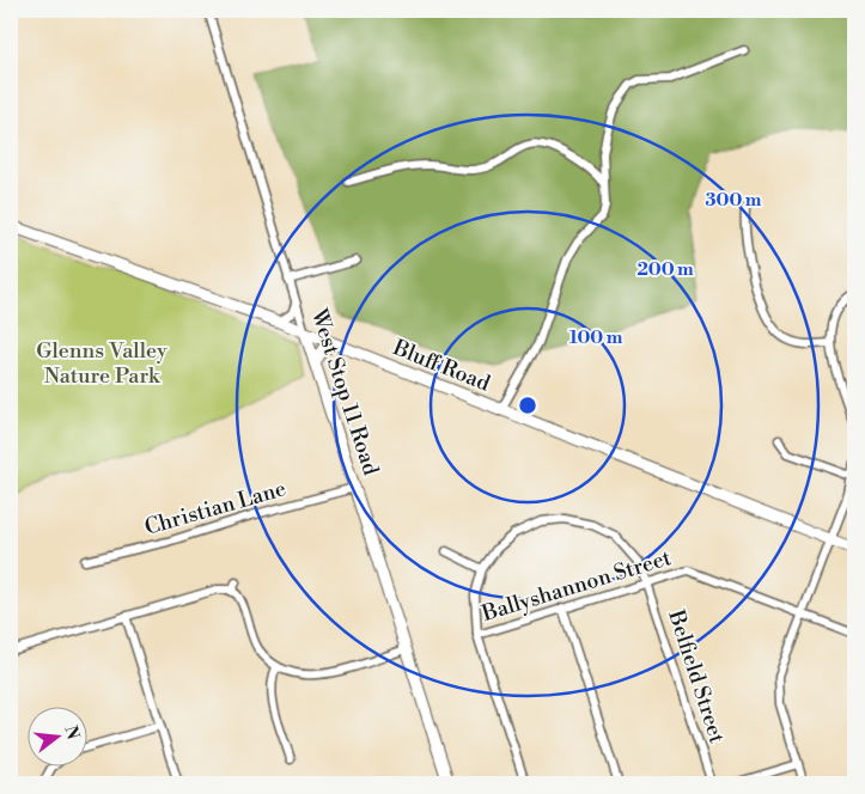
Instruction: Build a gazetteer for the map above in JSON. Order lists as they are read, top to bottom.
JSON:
{
  "streets": {
    "main road": ["Bluff Road", "West Stop 11 Road"],
    "street": ["Christian Lane", "Ballyshannon Street", "Belfield Street"]
  },
  "crossings": [
    ["Bluff Road", "West Stop 11 Road"],
    ["West Stop 11 Road", "Christian Lane"],
    ["Ballyshannon Street", "Belfield Street"]
  ],
  "parks": ["Glenns Valley Nature Park"],
  "north": "right",
  "rings": ["300 m", "200 m", "100 m"]
}
